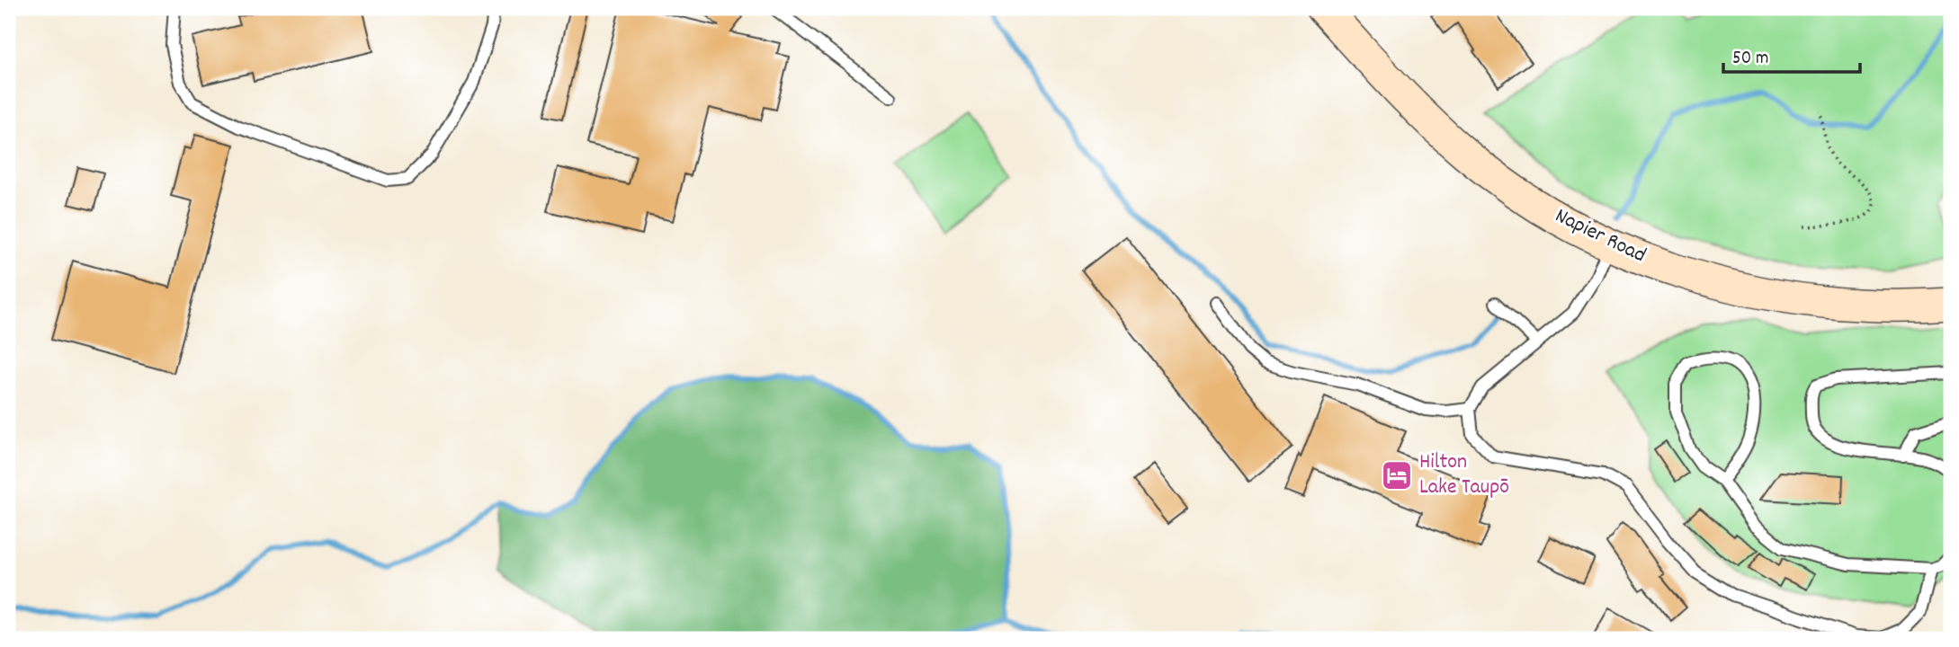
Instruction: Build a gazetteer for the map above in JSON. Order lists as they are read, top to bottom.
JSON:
{
  "streets": {
    "main road": ["Napier Road"]
  },
  "places": {
    "hotel": ["Hilton Lake Taupō"]
  },
  "scale_bar": "50 m"
}
